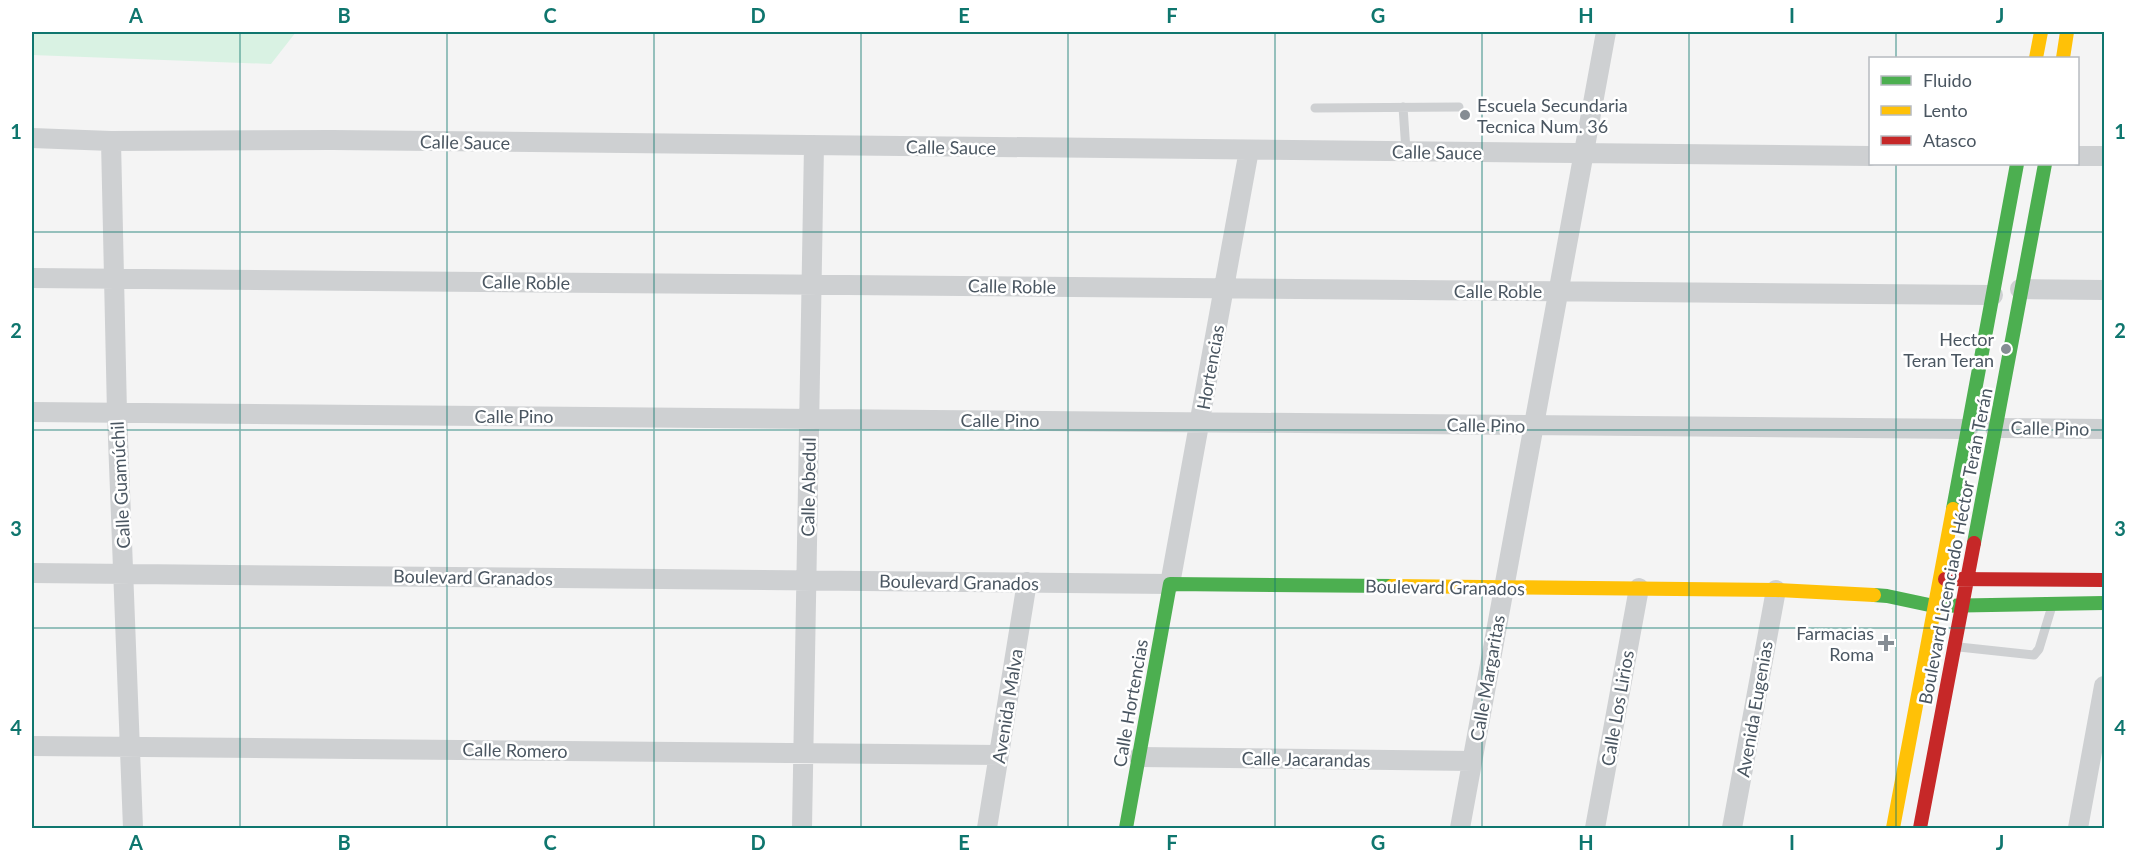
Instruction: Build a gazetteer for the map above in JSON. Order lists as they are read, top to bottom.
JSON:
{
  "streets": {
    "main road": ["Boulevard Licenciado Héctor Terán Terán", "Boulevard Granados", "Calle Hortencias"],
    "street": [
      "Calle Sauce",
      "Calle Roble",
      "Hortencias",
      "Calle Pino",
      "Calle Guamúchil",
      "Calle Abedul",
      "Calle Margaritas",
      "Avenida Malva",
      "Calle Los Lirios",
      "Avenida Eugenias",
      "Calle Romero",
      "Calle Jacarandas"
    ]
  },
  "crossings": [
    ["Calle Sauce", "Hortencias"],
    ["Calle Sauce", "Calle Guamúchil"],
    ["Calle Sauce", "Calle Abedul"],
    ["Calle Sauce", "Calle Margaritas"],
    ["Calle Roble", "Hortencias"],
    ["Calle Roble", "Calle Guamúchil"],
    ["Calle Roble", "Calle Abedul"],
    ["Calle Roble", "Boulevard Licenciado Héctor Terán Terán"],
    ["Calle Roble", "Calle Margaritas"],
    ["Hortencias", "Calle Pino"],
    ["Hortencias", "Boulevard Granados"],
    ["Hortencias", "Calle Hortencias"],
    ["Calle Pino", "Calle Guamúchil"],
    ["Calle Pino", "Calle Abedul"],
    ["Calle Pino", "Boulevard Licenciado Héctor Terán Terán"],
    ["Calle Pino", "Calle Margaritas"],
    ["Calle Guamúchil", "Boulevard Granados"],
    ["Calle Guamúchil", "Calle Romero"],
    ["Calle Abedul", "Boulevard Granados"],
    ["Calle Abedul", "Calle Romero"],
    ["Boulevard Licenciado Héctor Terán Terán", "Boulevard Granados"],
    ["Boulevard Granados", "Calle Margaritas"],
    ["Boulevard Granados", "Calle Hortencias"],
    ["Boulevard Granados", "Avenida Malva"],
    ["Boulevard Granados", "Calle Los Lirios"],
    ["Boulevard Granados", "Avenida Eugenias"],
    ["Calle Margaritas", "Calle Jacarandas"],
    ["Calle Hortencias", "Calle Jacarandas"],
    ["Avenida Malva", "Calle Romero"]
  ],
  "places": {
    "other": ["Escuela Secundaria Tecnica Num. 36", "Hector Teran Teran"],
    "health": ["Farmacias Roma"]
  },
  "legend": ["Fluido", "Lento", "Atasco"],
  "grid": {
    "columns": [
      "A",
      "B",
      "C",
      "D",
      "E",
      "F",
      "G",
      "H",
      "I",
      "J"
    ],
    "rows": [
      "1",
      "2",
      "3",
      "4"
    ]
  }
}
